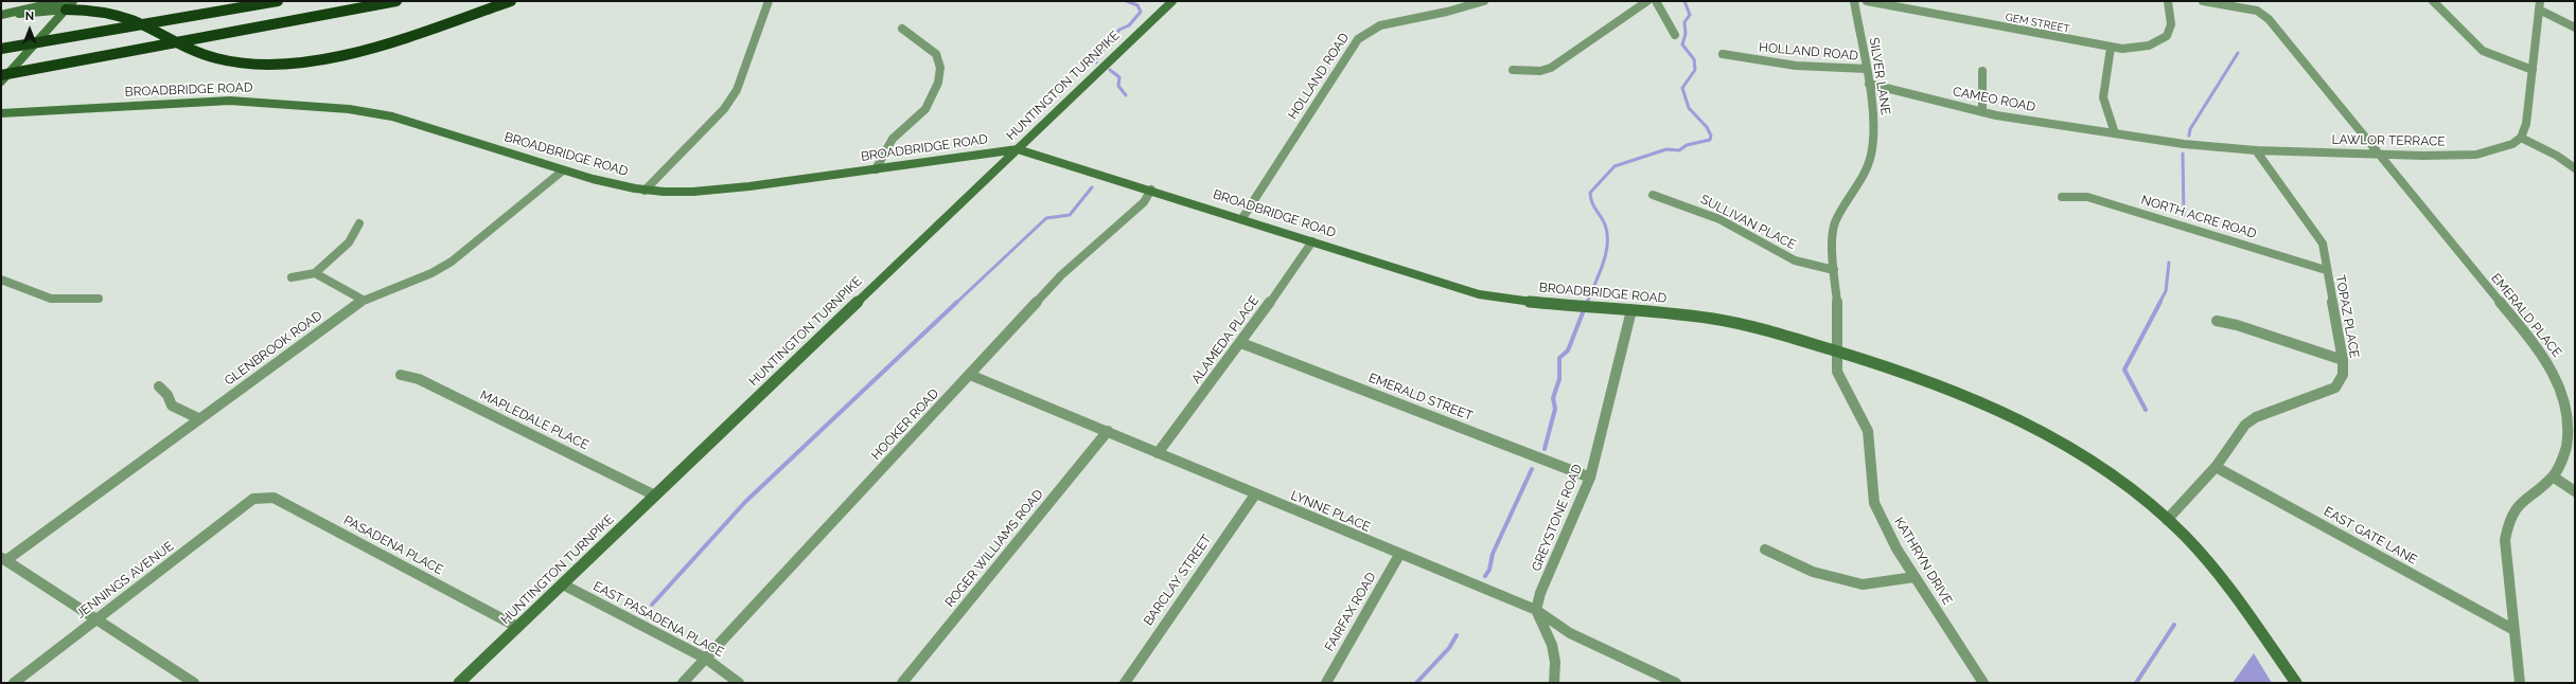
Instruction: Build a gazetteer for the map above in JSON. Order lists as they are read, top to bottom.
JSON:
{
  "streets": {
    "main road": ["HUNTINGTON TURNPIKE", "BROADBRIDGE ROAD"],
    "street": [
      "GEM STREET",
      "HOLLAND ROAD",
      "SILVER LANE",
      "CAMEO ROAD",
      "LAWLOR TERRACE",
      "NORTH ACRE ROAD",
      "SULLIVAN PLACE",
      "EMERALD PLACE",
      "TOPAZ PLACE",
      "ALAMEDA PLACE",
      "GLENBROOK ROAD",
      "EMERALD STREET",
      "MAPLEDALE PLACE",
      "HOOKER ROAD",
      "LYNNE PLACE",
      "GREYSTONE ROAD",
      "EAST GATE LANE",
      "PASADENA PLACE",
      "ROGER WILLIAMS ROAD",
      "KATHRYN DRIVE",
      "JENNINGS AVENUE",
      "BARCLAY STREET",
      "FAIRFAX ROAD",
      "EAST PASADENA PLACE"
    ]
  },
  "crossings": [
    ["HOLLAND ROAD", "SILVER LANE"],
    ["HOLLAND ROAD", "BROADBRIDGE ROAD"],
    ["SILVER LANE", "BROADBRIDGE ROAD"],
    ["SILVER LANE", "CAMEO ROAD"],
    ["SILVER LANE", "SULLIVAN PLACE"],
    ["SILVER LANE", "KATHRYN DRIVE"],
    ["HUNTINGTON TURNPIKE", "BROADBRIDGE ROAD"],
    ["HUNTINGTON TURNPIKE", "MAPLEDALE PLACE"],
    ["HUNTINGTON TURNPIKE", "PASADENA PLACE"],
    ["HUNTINGTON TURNPIKE", "EAST PASADENA PLACE"],
    ["BROADBRIDGE ROAD", "TOPAZ PLACE"],
    ["BROADBRIDGE ROAD", "ALAMEDA PLACE"],
    ["BROADBRIDGE ROAD", "GLENBROOK ROAD"],
    ["BROADBRIDGE ROAD", "HOOKER ROAD"],
    ["BROADBRIDGE ROAD", "GREYSTONE ROAD"],
    ["BROADBRIDGE ROAD", "KATHRYN DRIVE"],
    ["CAMEO ROAD", "LAWLOR TERRACE"],
    ["LAWLOR TERRACE", "EMERALD PLACE"],
    ["LAWLOR TERRACE", "TOPAZ PLACE"],
    ["NORTH ACRE ROAD", "TOPAZ PLACE"],
    ["EMERALD PLACE", "EAST GATE LANE"],
    ["TOPAZ PLACE", "EAST GATE LANE"],
    ["ALAMEDA PLACE", "EMERALD STREET"],
    ["ALAMEDA PLACE", "LYNNE PLACE"],
    ["EMERALD STREET", "GREYSTONE ROAD"],
    ["HOOKER ROAD", "LYNNE PLACE"],
    ["HOOKER ROAD", "EAST PASADENA PLACE"],
    ["LYNNE PLACE", "GREYSTONE ROAD"],
    ["LYNNE PLACE", "ROGER WILLIAMS ROAD"],
    ["LYNNE PLACE", "BARCLAY STREET"],
    ["LYNNE PLACE", "FAIRFAX ROAD"],
    ["PASADENA PLACE", "JENNINGS AVENUE"]
  ],
  "north": "top"
}
